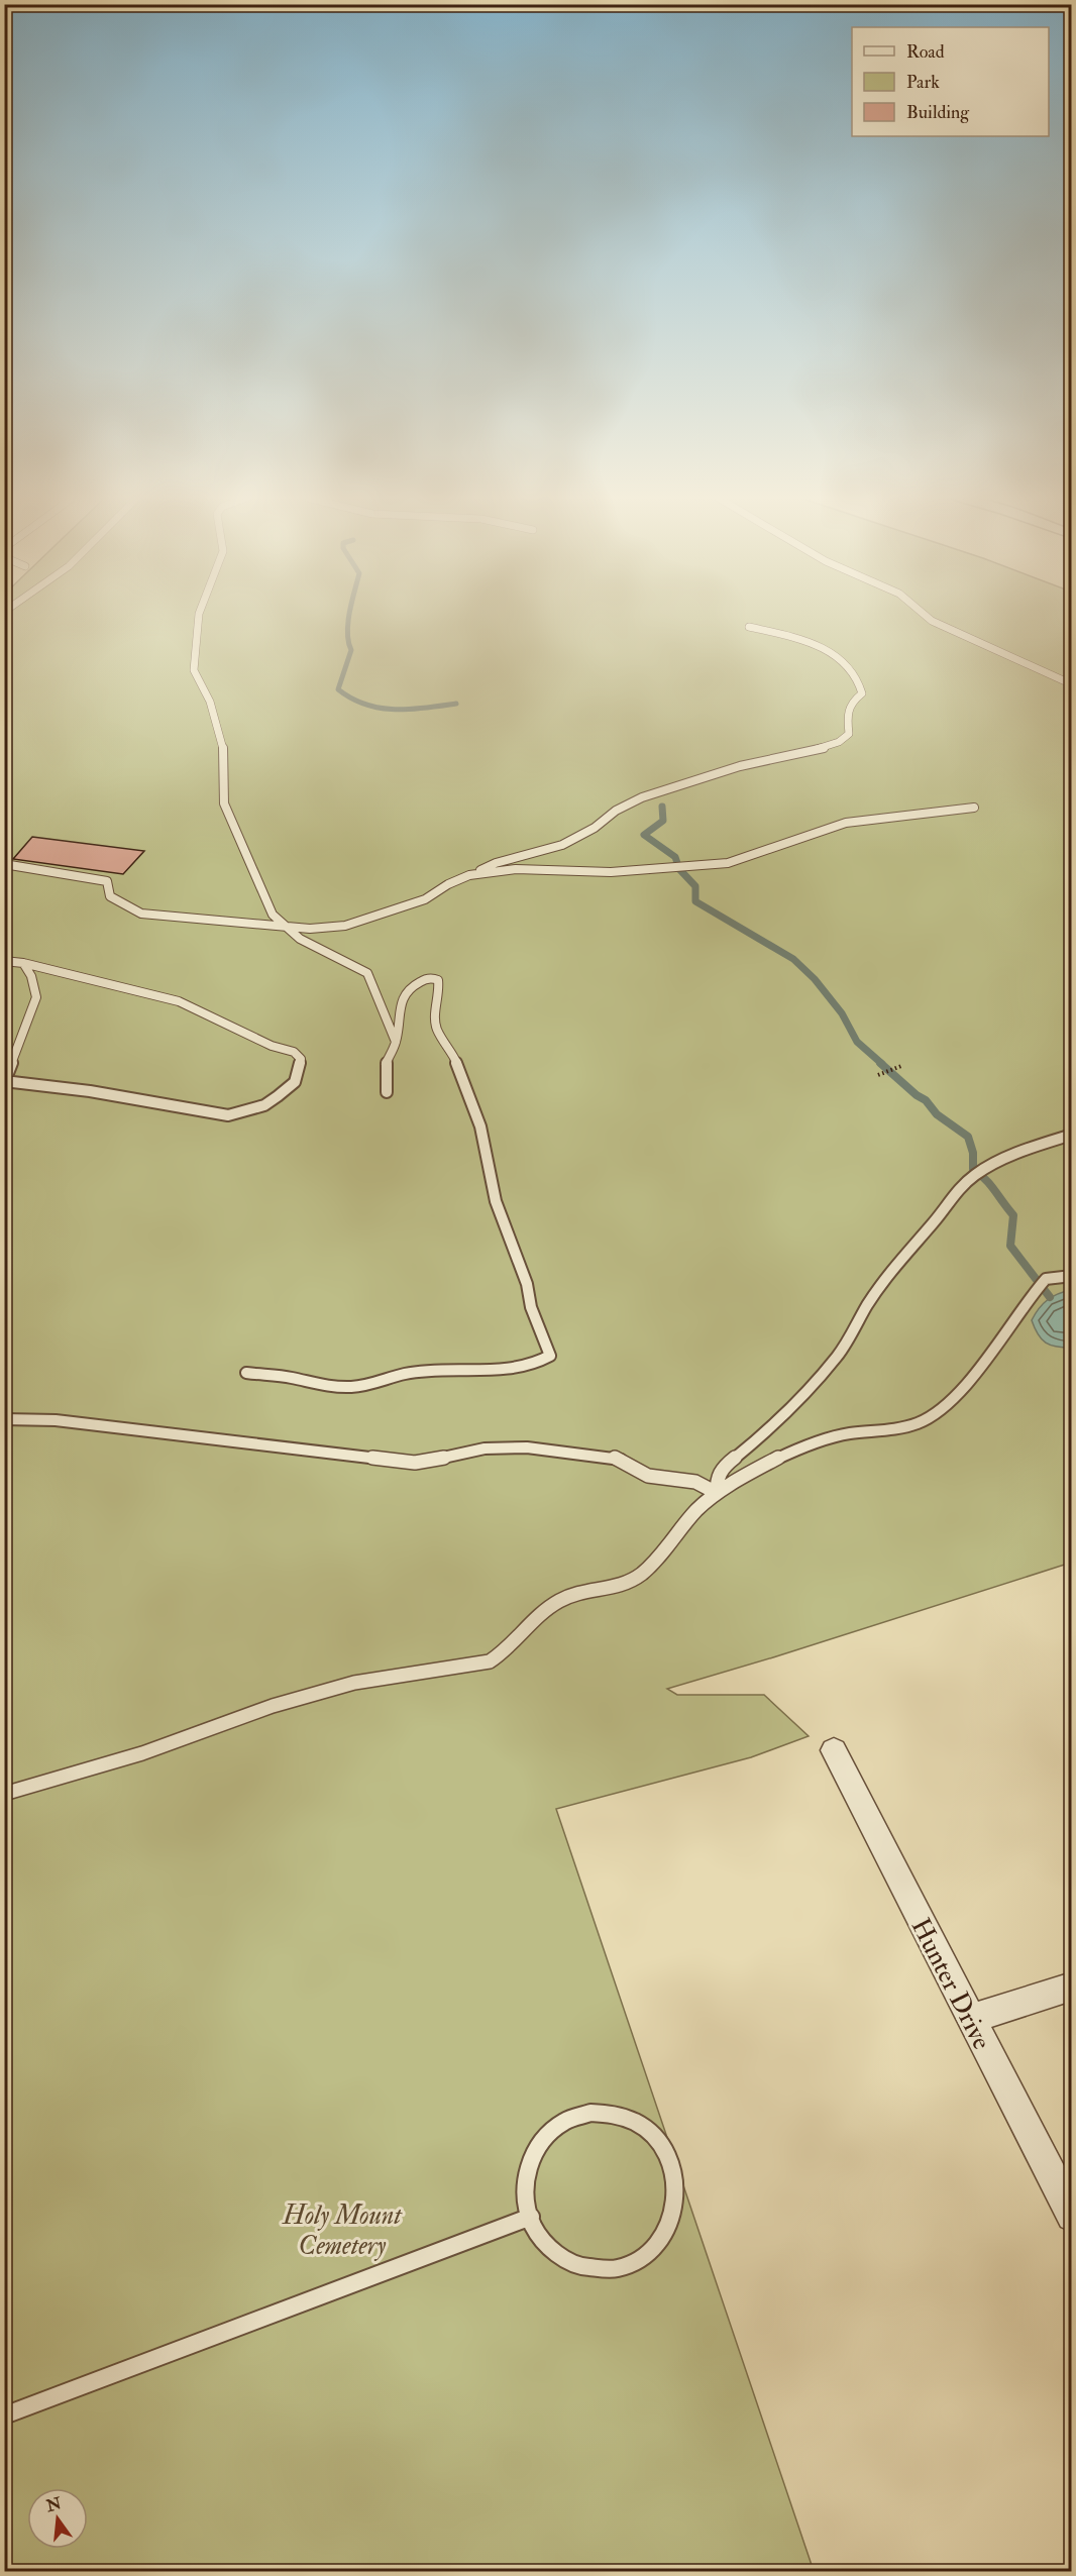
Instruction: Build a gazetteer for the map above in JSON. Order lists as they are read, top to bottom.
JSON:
{
  "streets": {
    "street": ["Hunter Drive"]
  },
  "parks": ["Holy Mount Cemetery"],
  "legend": ["Road", "Park", "Building"],
  "north": "top"
}
